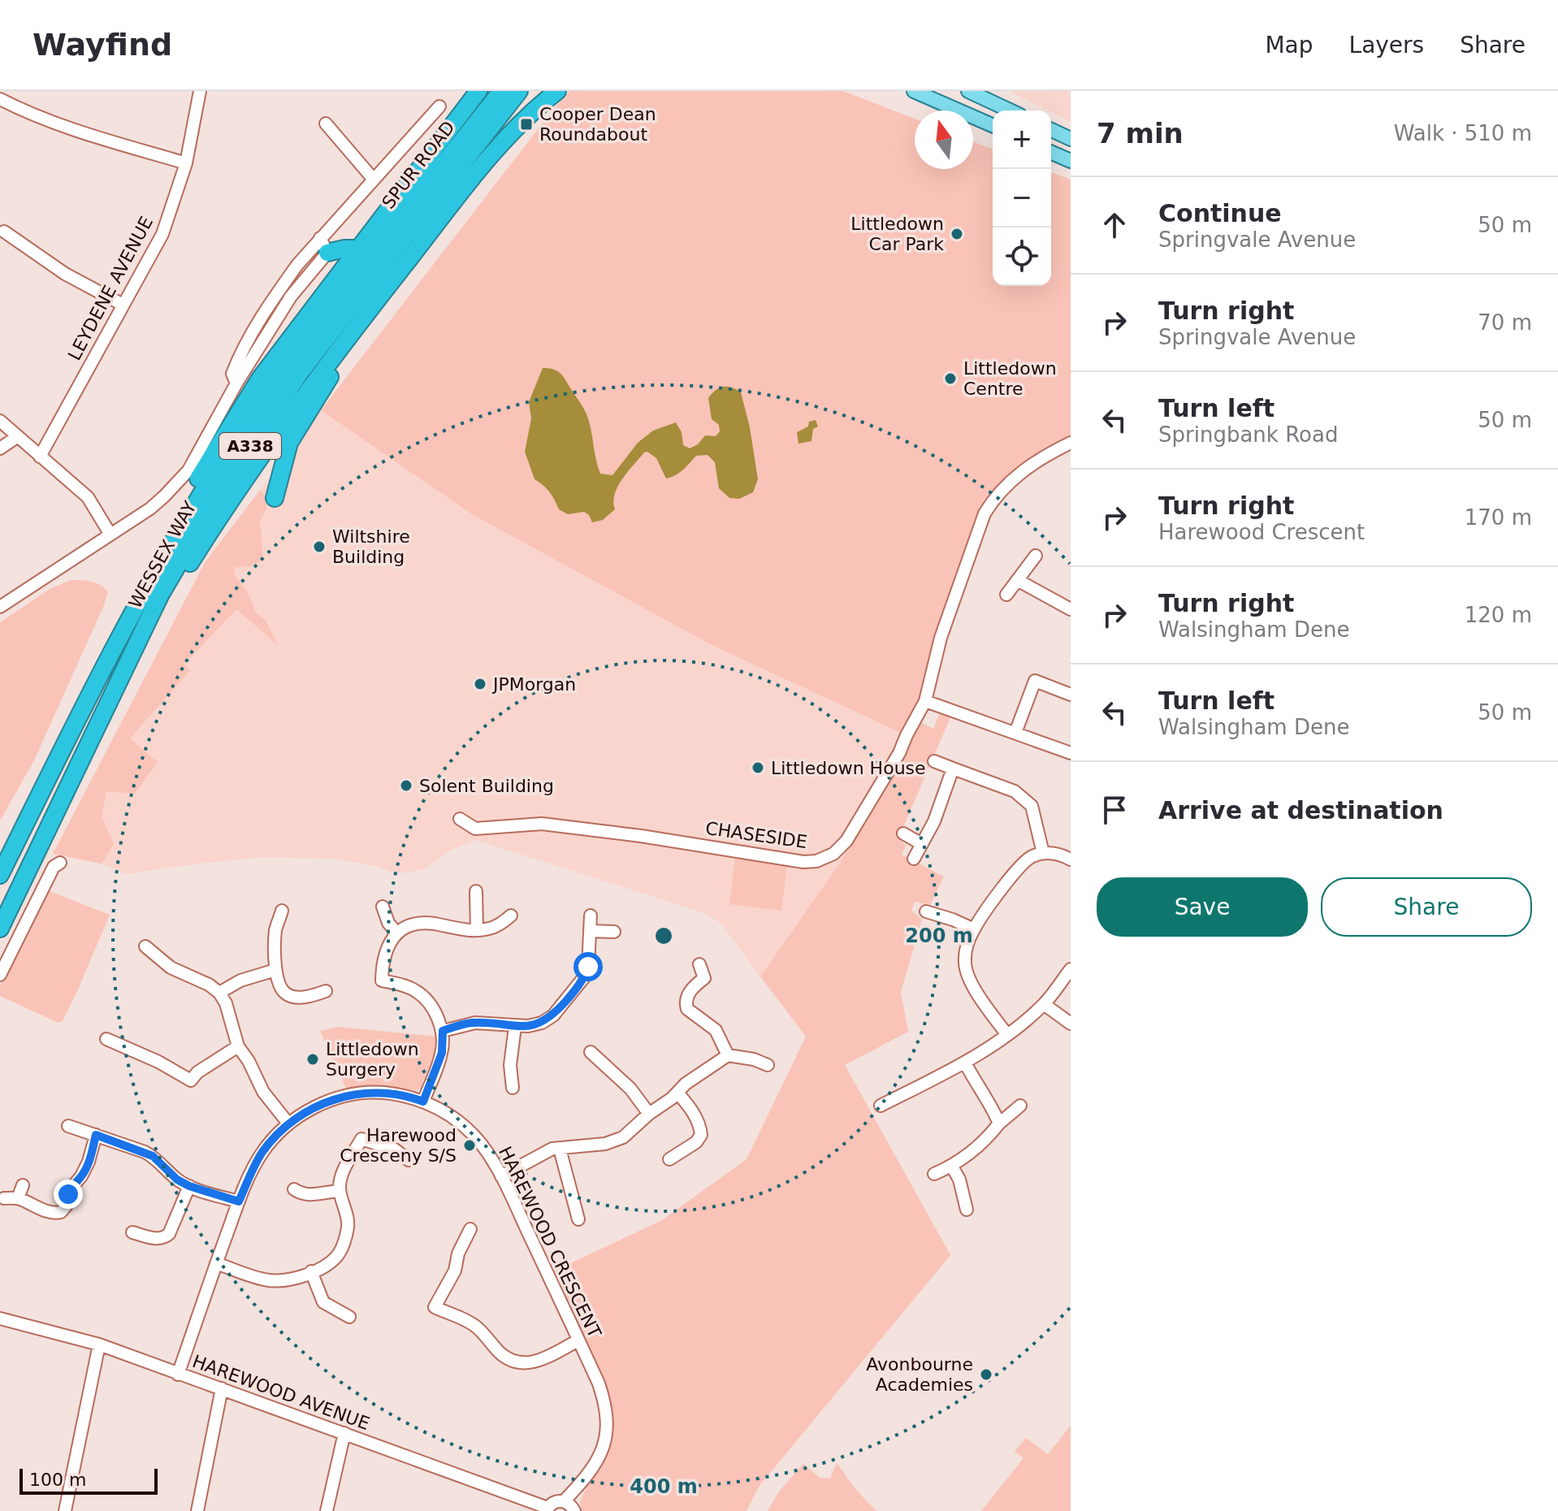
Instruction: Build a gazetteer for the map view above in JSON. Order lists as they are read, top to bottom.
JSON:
{
  "streets": {
    "highway": ["SPUR ROAD", "A338", "WESSEX WAY"],
    "street": [
      "LEYDENE AVENUE",
      "CHASESIDE",
      "HAREWOOD CRESCENT",
      "HAREWOOD AVENUE"
    ]
  },
  "crossings": [
    ["SPUR ROAD", "WESSEX WAY"],
    ["HAREWOOD CRESCENT", "HAREWOOD AVENUE"]
  ],
  "places": {
    "transit": ["Cooper Dean Roundabout"],
    "other": [
      "Littledown Car Park",
      "Littledown Centre",
      "Wiltshire Building",
      "JPMorgan",
      "Littledown House",
      "Solent Building",
      "Littledown Surgery",
      "Harewood Cresceny S/S",
      "Avonbourne Academies"
    ]
  },
  "scale_bar": "100 m",
  "north": "top",
  "page": {
    "header": "Wayfind",
    "nav": ["Map", "Layers", "Share"],
    "heading": ["7 min", "Walk · 510 m"],
    "map_buttons": ["+", "−"],
    "list": [
      ["Continue", "Springvale Avenue", "50 m"],
      ["Turn right", "Springvale Avenue", "70 m"],
      ["Turn left", "Springbank Road", "50 m"],
      ["Turn right", "Harewood Crescent", "170 m"],
      ["Turn right", "Walsingham Dene", "120 m"],
      ["Turn left", "Walsingham Dene", "50 m"],
      "Arrive at destination"
    ],
    "buttons": ["Save", "Share"],
    "scale": "100 m"
  },
  "rings": ["200 m", "400 m"]
}
